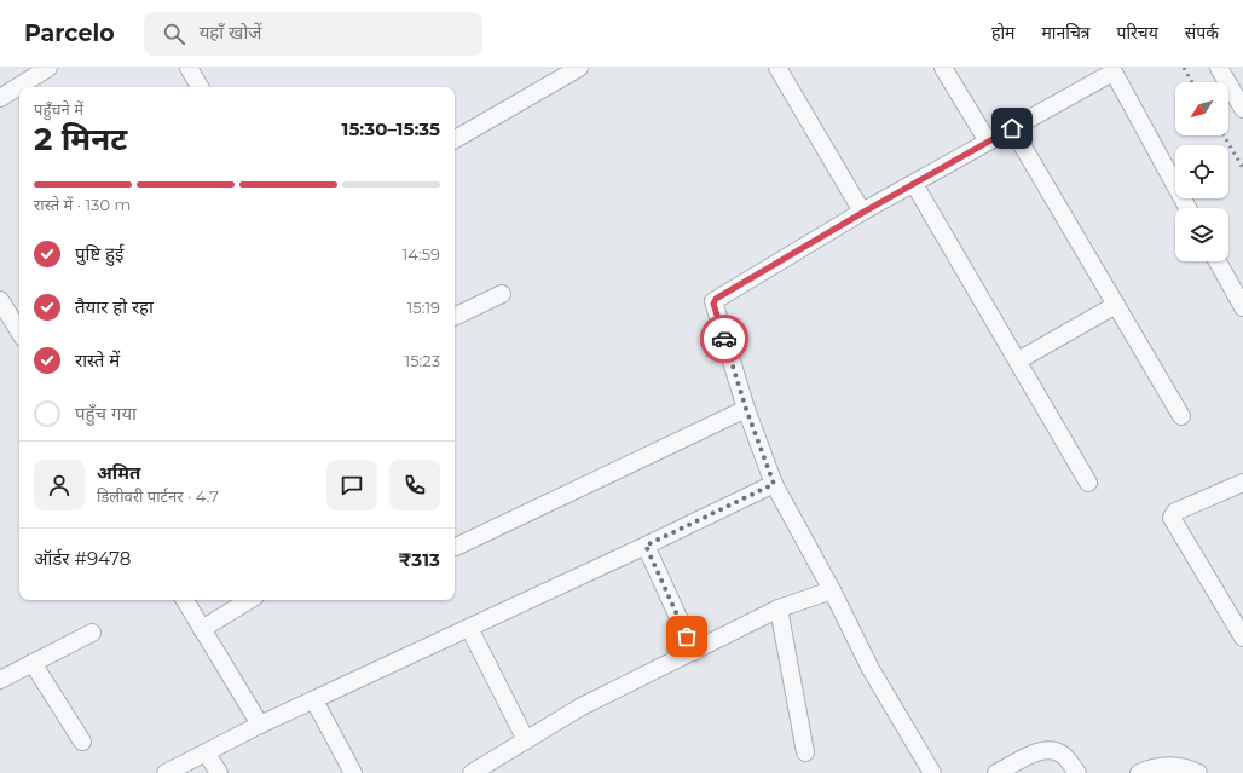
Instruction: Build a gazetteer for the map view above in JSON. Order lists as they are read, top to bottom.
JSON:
{
  "north": "bottom left",
  "page": {
    "header": "Parcelo",
    "search": "यहाँ खोजें",
    "nav": [
      "होम",
      "मानचित्र",
      "परिचय",
      "संपर्क"
    ],
    "heading": ["2 मिनट", "पहुँचने में", "15:30–15:35"],
    "panel": [
      "अमित",
      "डिलीवरी पार्टनर · 4.7",
      "ऑर्डर #9478",
      "₹313"
    ],
    "bar": "रास्ते में · 130 m",
    "list": [
      ["पुष्टि हुई", "14:59"],
      ["तैयार हो रहा", "15:19"],
      ["रास्ते में", "15:23"],
      "पहुँच गया"
    ]
  }
}
